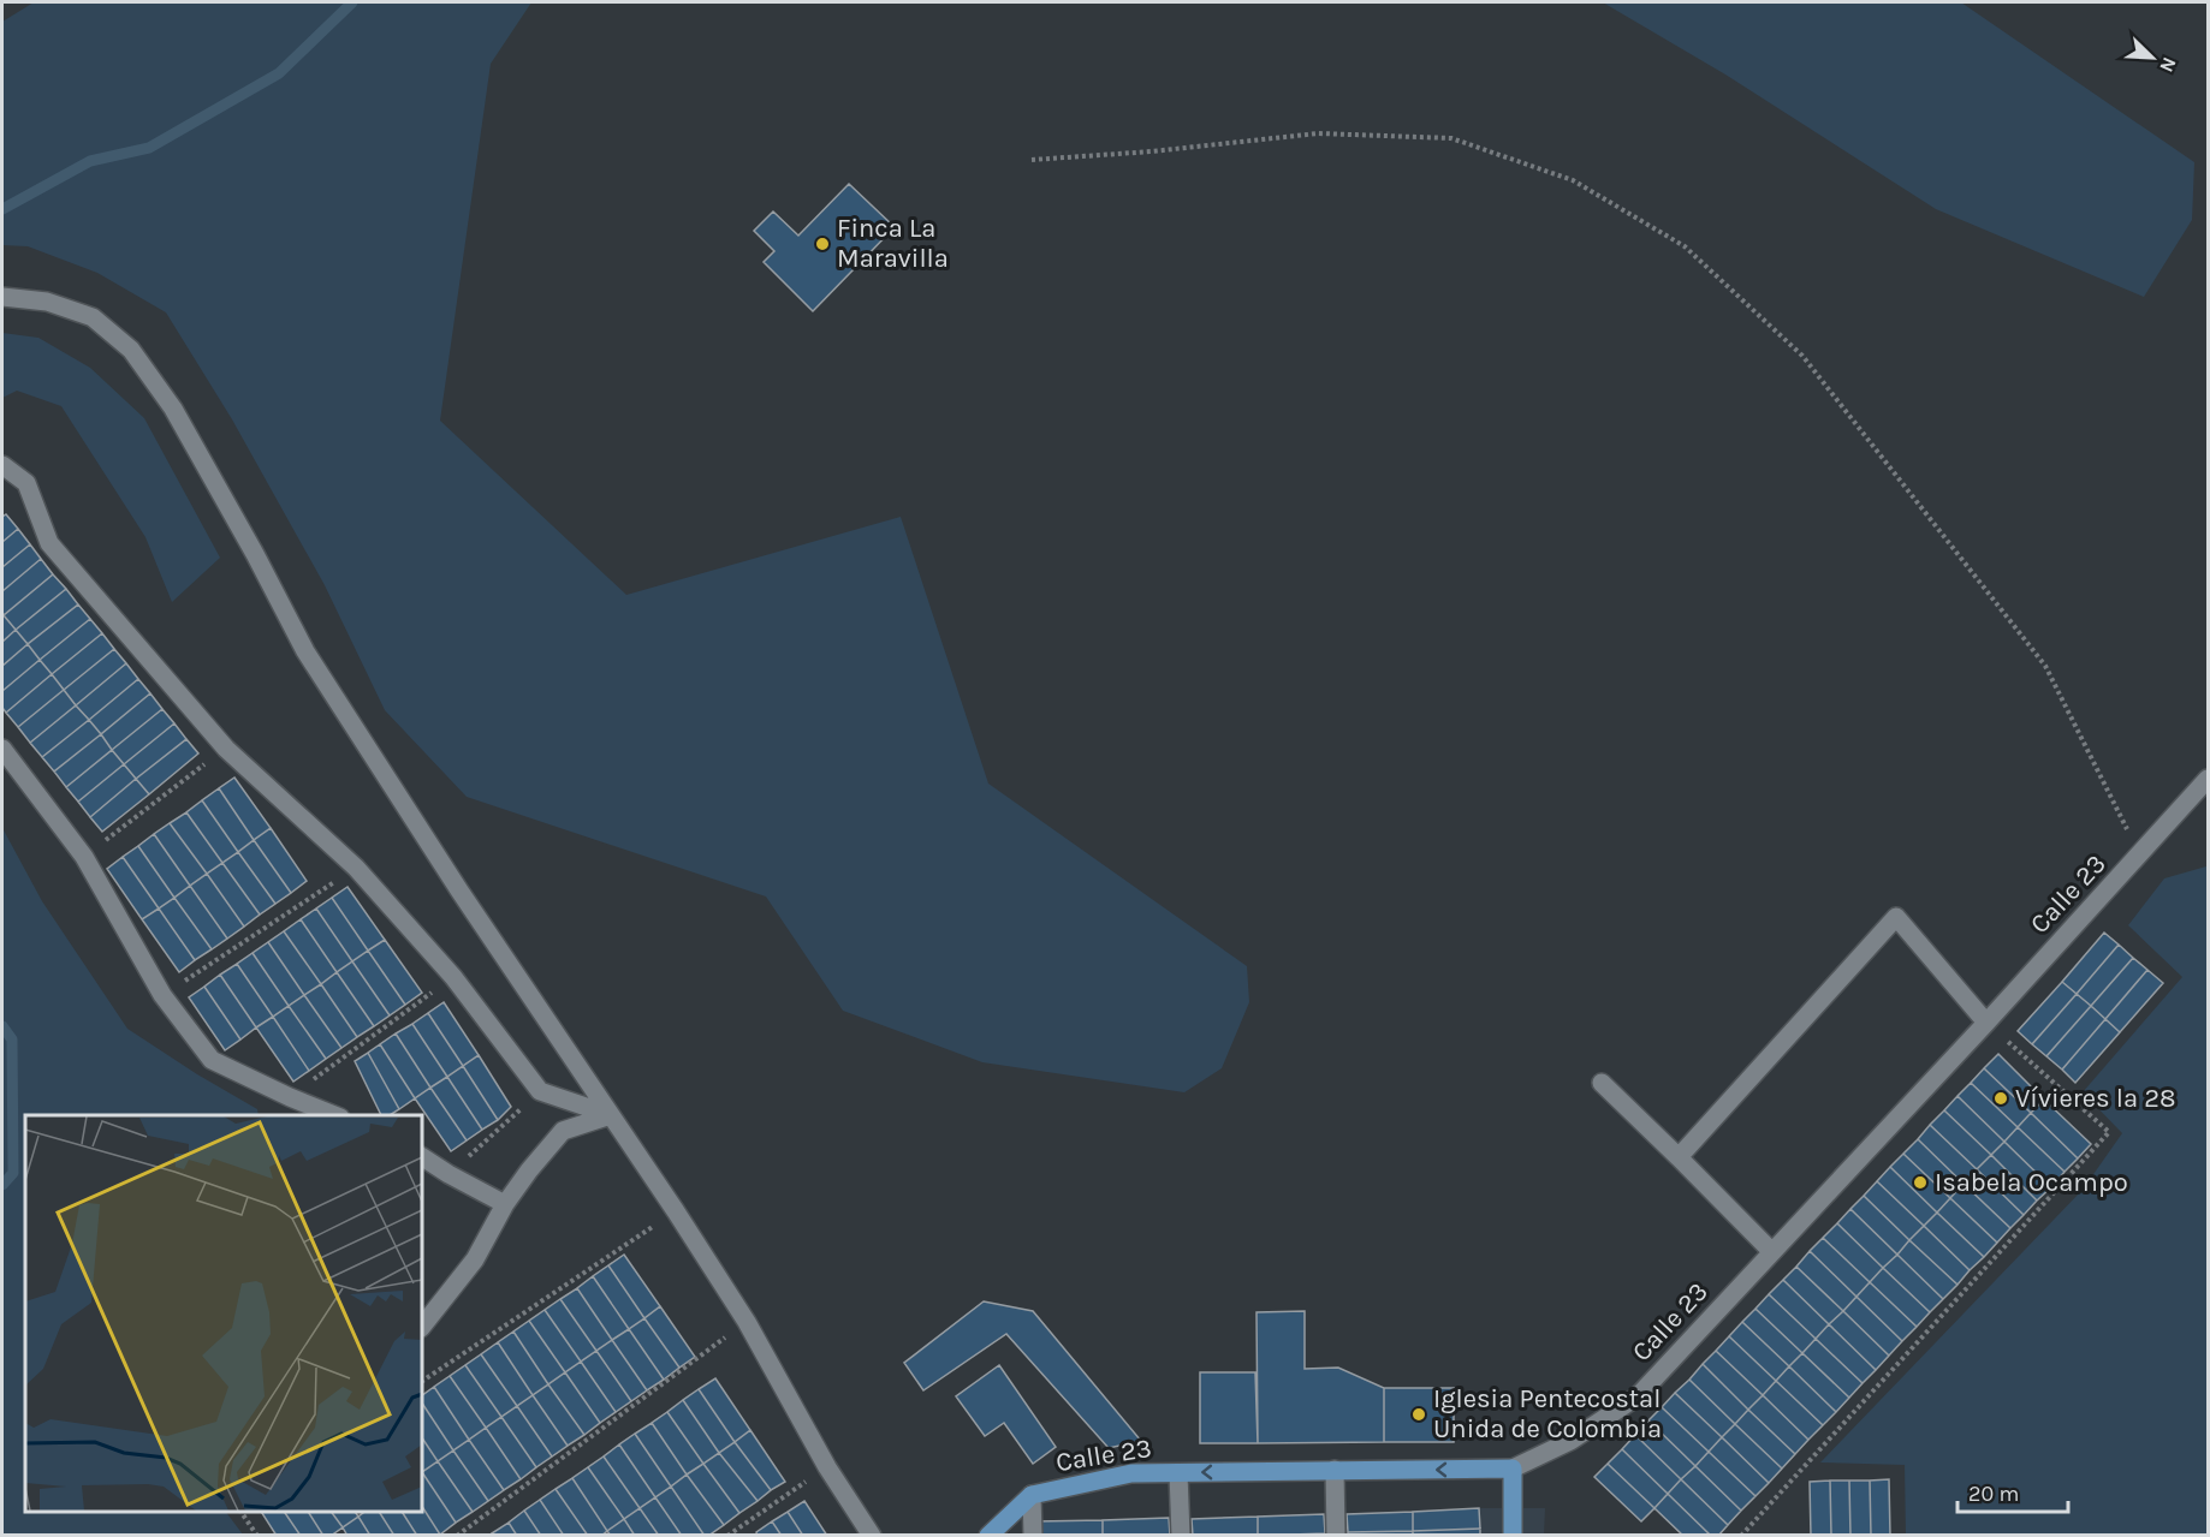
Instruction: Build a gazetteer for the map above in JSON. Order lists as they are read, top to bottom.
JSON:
{
  "streets": {
    "main road": ["Calle 23"]
  },
  "places": [
    "Finca La Maravilla",
    "Vívieres la 28",
    "Isabela Ocampo",
    "Iglesia Pentecostal Unida de Colombia"
  ],
  "scale_bar": "20 m",
  "north": "bottom right"
}
